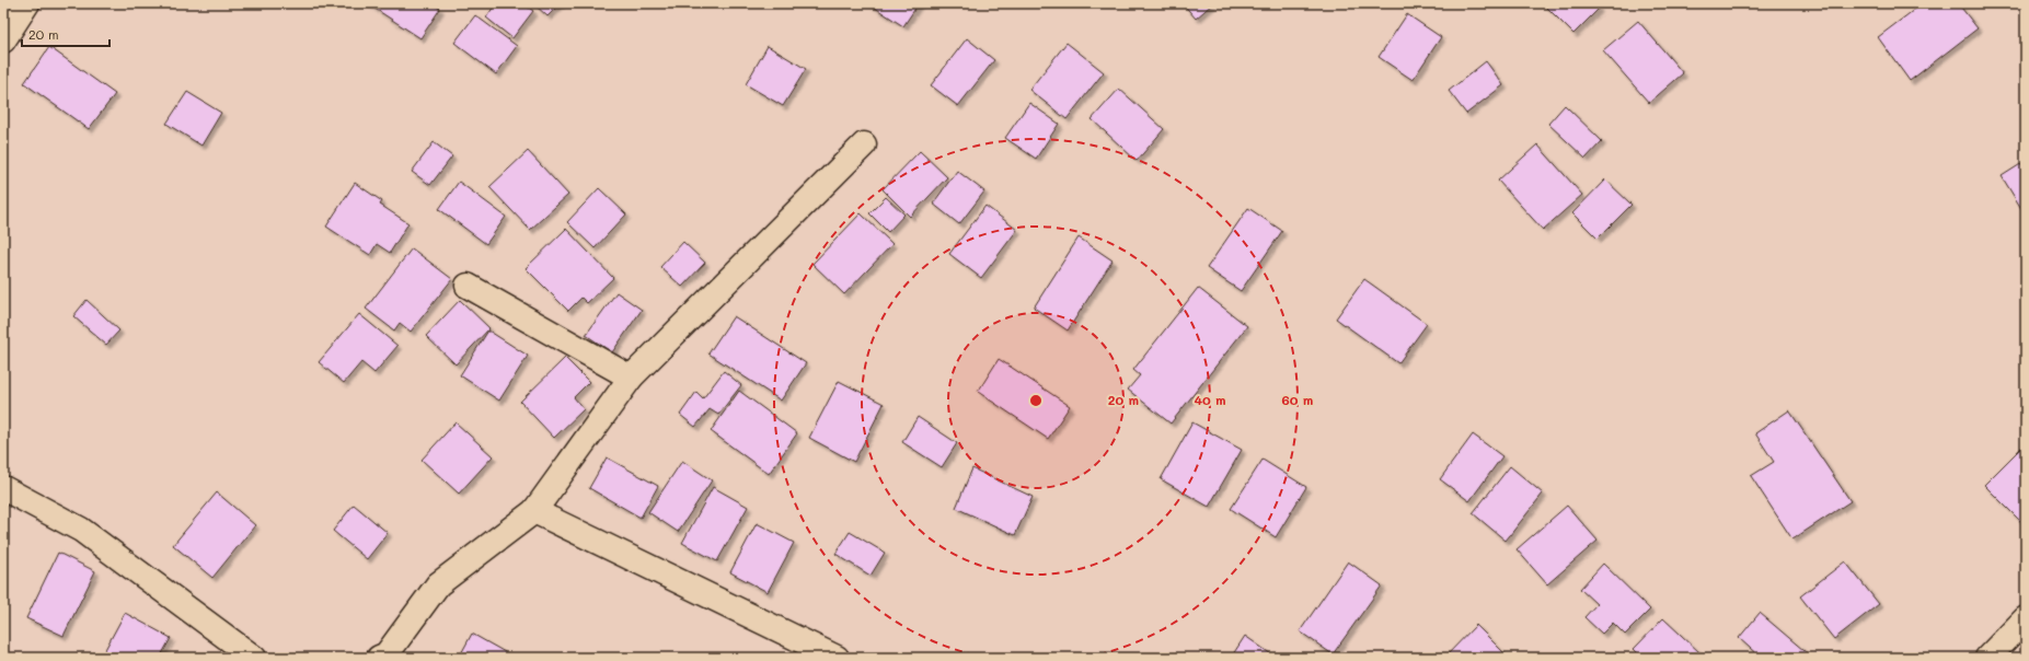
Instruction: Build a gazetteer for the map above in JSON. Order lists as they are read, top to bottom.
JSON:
{
  "scale_bar": "20 m",
  "rings": ["20 m", "40 m", "60 m"]
}
